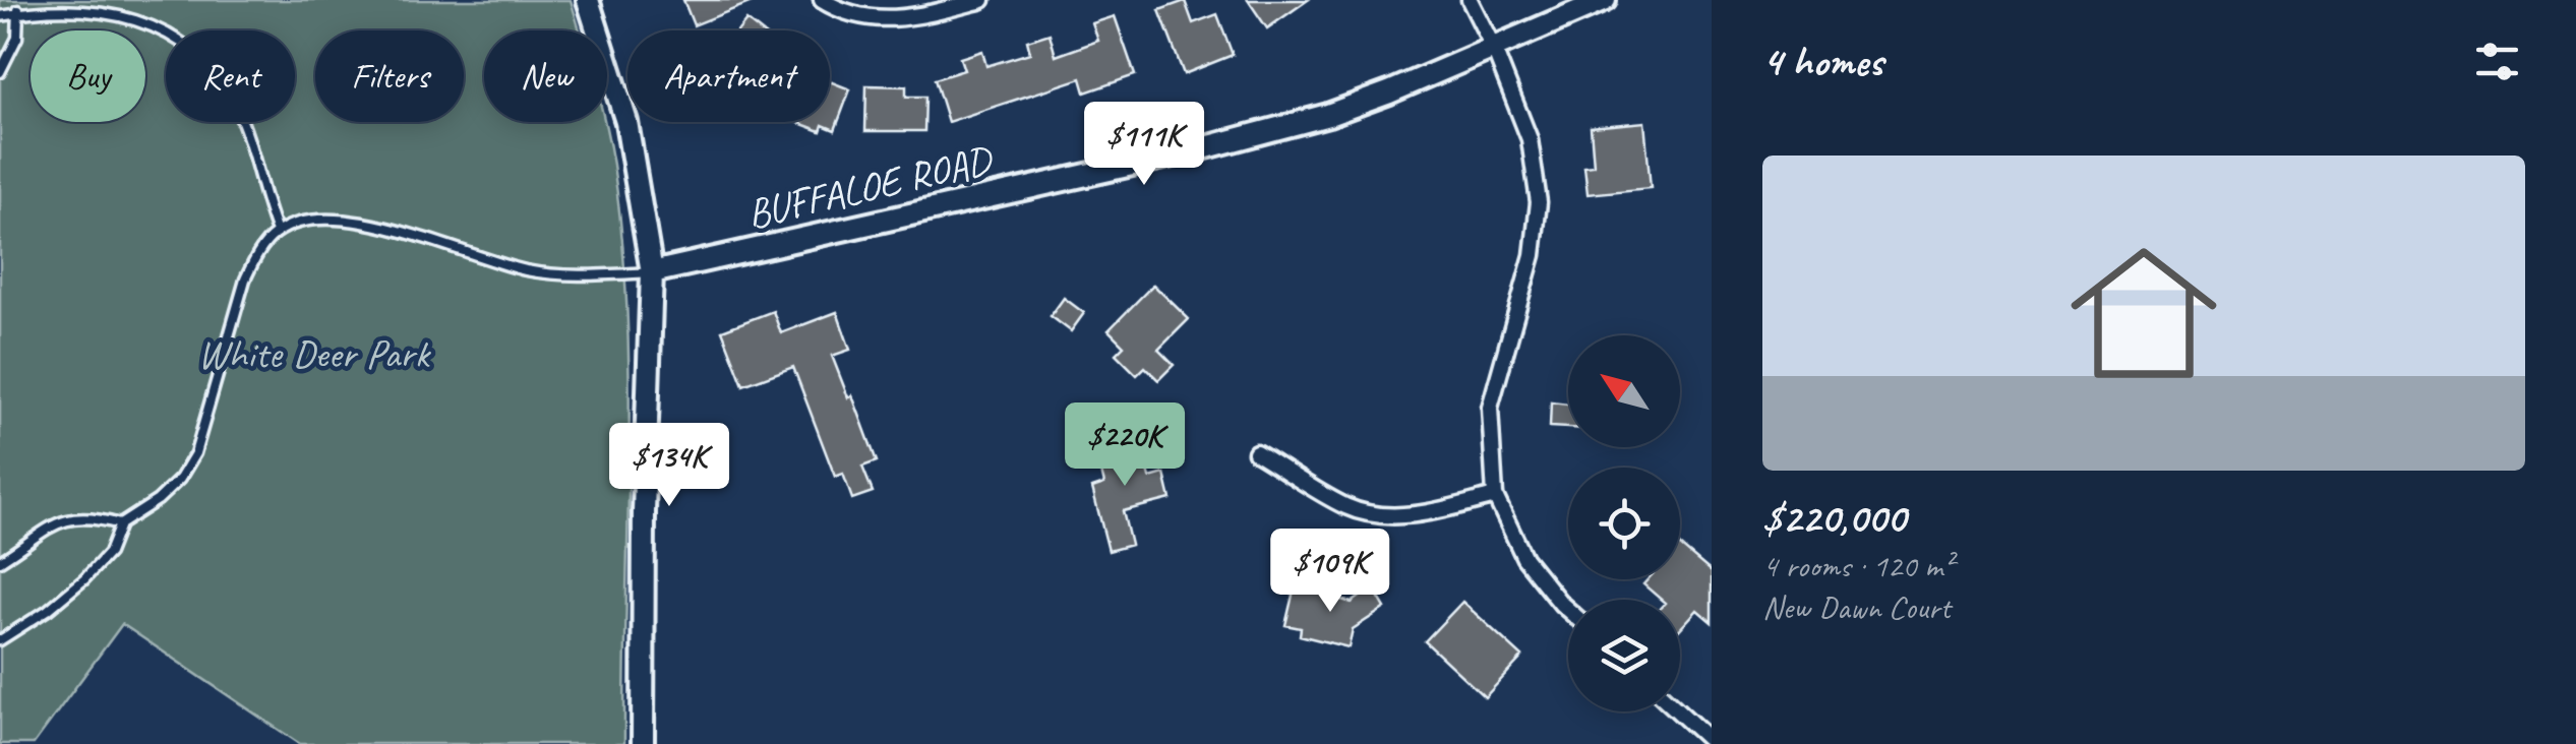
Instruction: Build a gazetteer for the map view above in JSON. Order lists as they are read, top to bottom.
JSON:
{
  "streets": {
    "street": ["BUFFALOE ROAD"]
  },
  "parks": ["White Deer Park"],
  "north": "top left",
  "page": {
    "heading": "4 homes",
    "chip": [
      "Buy",
      "Rent",
      "Filters",
      "New",
      "Apartment"
    ],
    "price": [
      "$111K",
      "$220K",
      "$134K",
      "$109K"
    ],
    "list": [
      {
        "name": "$220,000",
        "note": "4 rooms · 120 m² · New Dawn Court"
      }
    ]
  }
}
